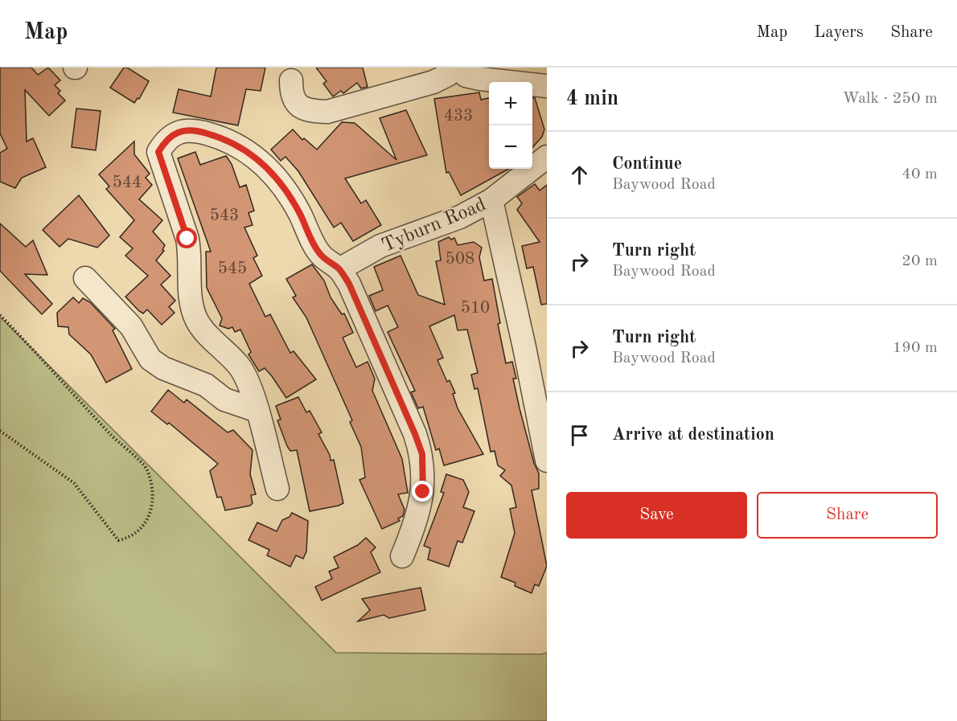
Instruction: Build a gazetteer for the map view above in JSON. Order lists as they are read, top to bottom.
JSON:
{
  "streets": {
    "street": ["Tyburn Road"]
  },
  "house_numbers": [
    "433",
    "544",
    "543",
    "508",
    "545",
    "510"
  ],
  "page": {
    "header": "Map",
    "nav": ["Map", "Layers", "Share"],
    "heading": ["4 min", "Walk · 250 m"],
    "map_buttons": ["+", "−"],
    "list": [
      ["Continue", "Baywood Road", "40 m"],
      ["Turn right", "Baywood Road", "20 m"],
      ["Turn right", "Baywood Road", "190 m"],
      "Arrive at destination"
    ],
    "buttons": ["Save", "Share"]
  }
}
